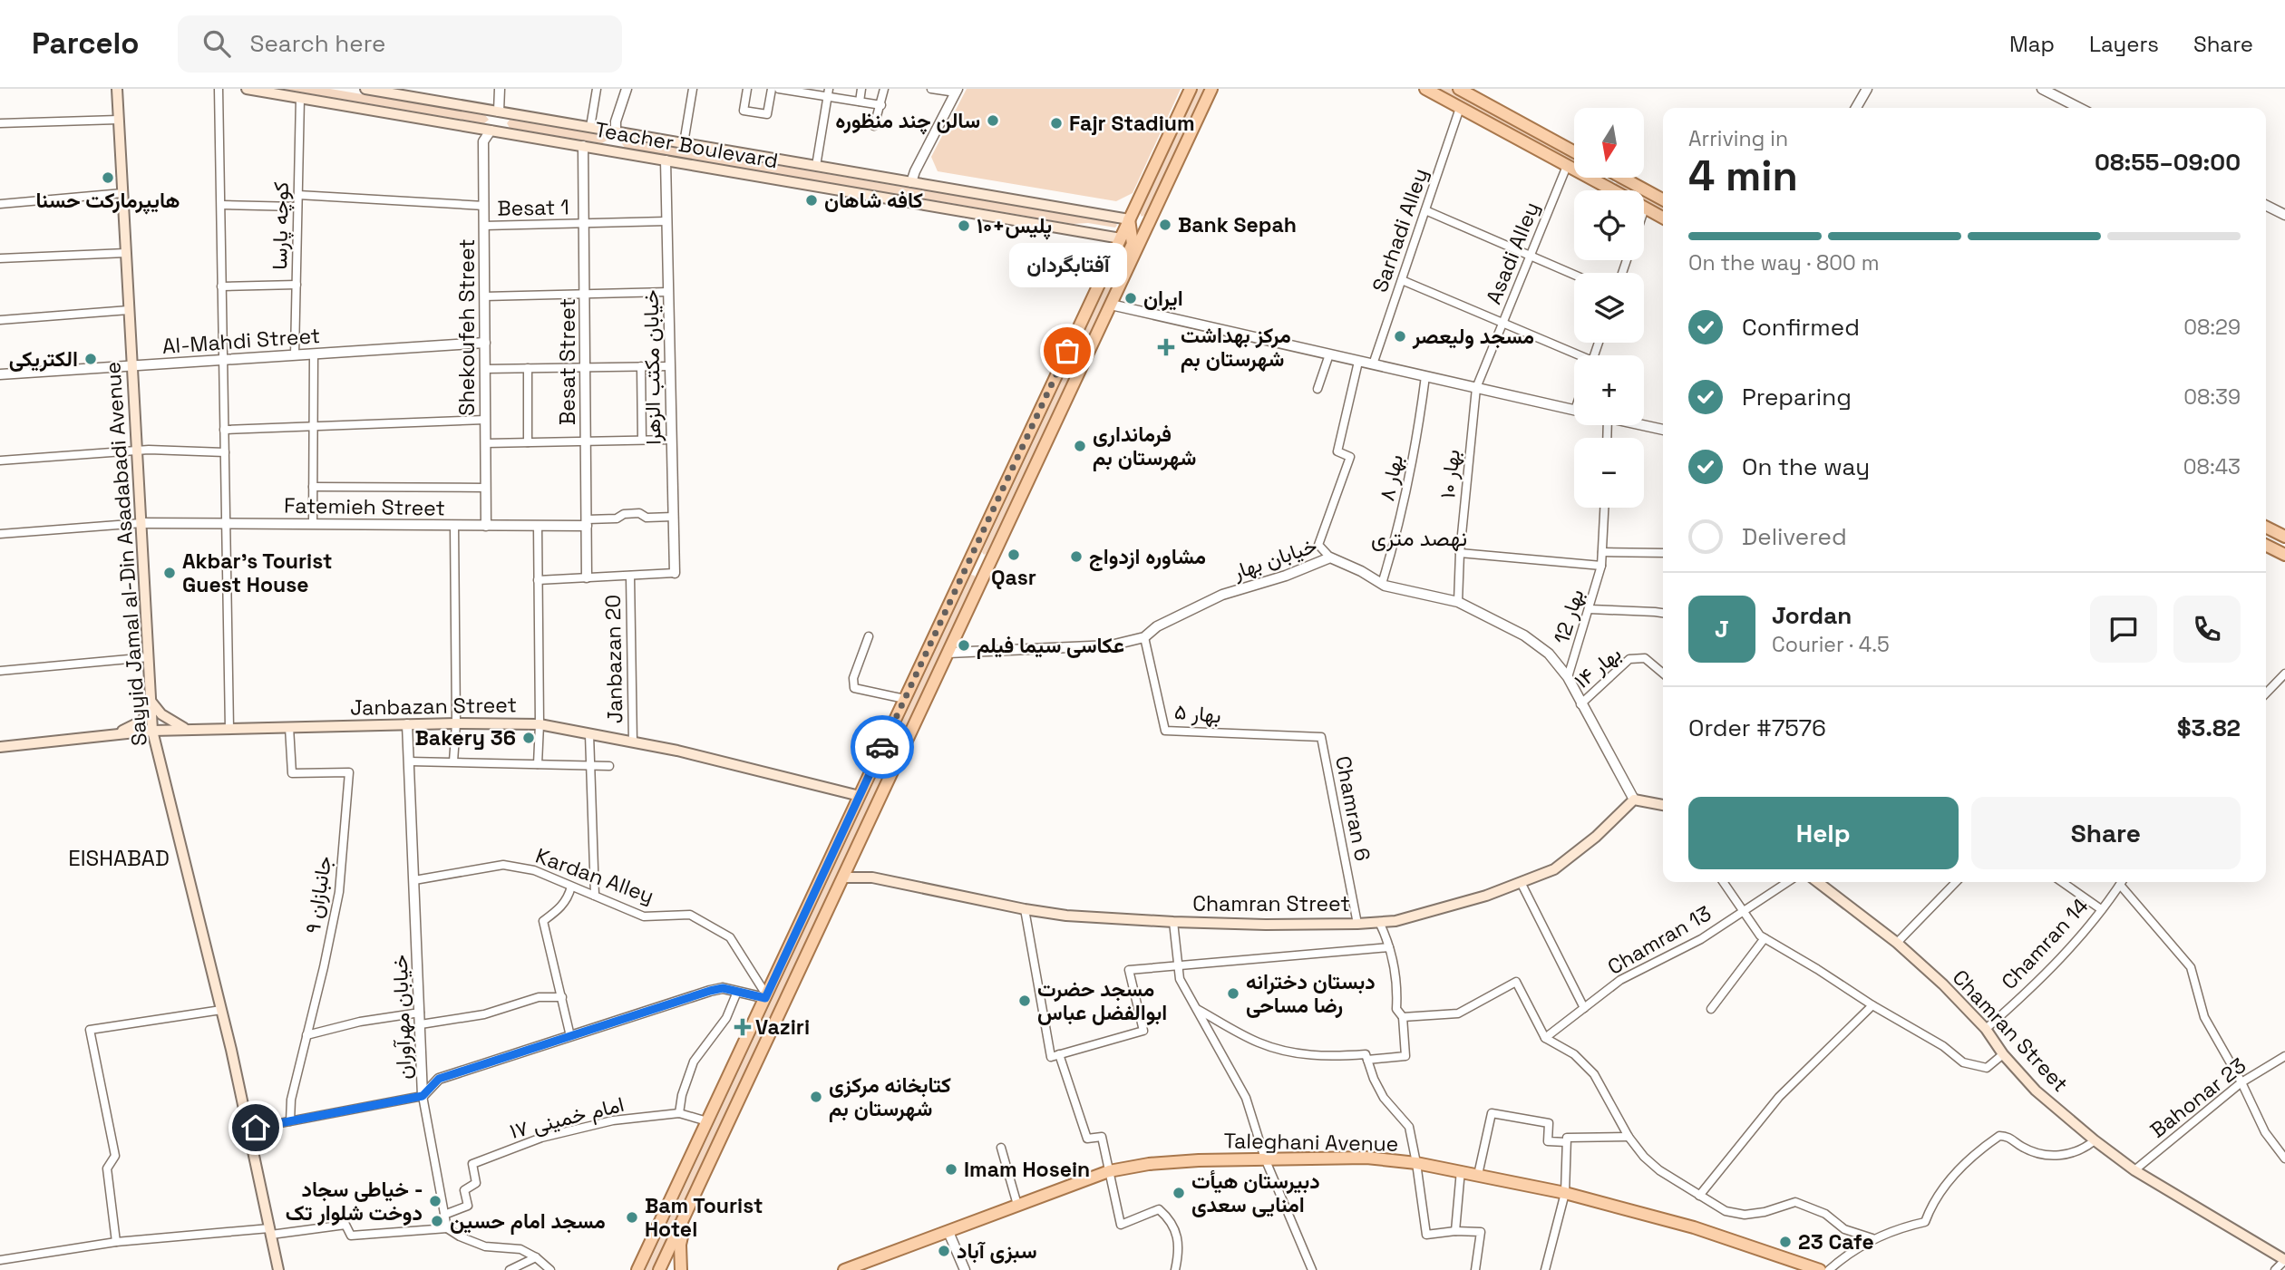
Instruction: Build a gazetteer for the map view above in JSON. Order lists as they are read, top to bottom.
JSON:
{
  "streets": {
    "main road": [
      "Teacher Boulevard",
      "Sayyid Jamal al-Din Asadabadi Avenue",
      "Janbazan Street",
      "Chamran Street",
      "Taleghani Avenue"
    ],
    "street": [
      "Besat 1",
      "کوچه پارسا",
      "Sarhadi Alley",
      "Asadi Alley",
      "Shekoufeh Street",
      "Al-Mahdi Street",
      "Besat Street",
      "خیابان مکتب الزهرا",
      "بهار ۱۰",
      "بهار ۸",
      "Fatemieh Street",
      "خیابان بهار",
      "بهار 12",
      "Janbazan 20",
      "بهار ۱۴",
      "بهار ۵",
      "Chamran 6",
      "Kardan Alley",
      "جانبازان ۹",
      "Chamran 13",
      "Chamran 14",
      "خیابان مهرآوران",
      "Bahonar 23",
      "امام خمینی ۱۷"
    ]
  },
  "crossings": [
    ["Teacher Boulevard", "کوچه پارسا"],
    ["Teacher Boulevard", "Shekoufeh Street"],
    ["Teacher Boulevard", "Besat Street"],
    ["Teacher Boulevard", "خیابان مکتب الزهرا"],
    ["Besat 1", "Shekoufeh Street"],
    ["Besat 1", "Besat Street"],
    ["Besat 1", "خیابان مکتب الزهرا"],
    ["کوچه پارسا", "Al-Mahdi Street"],
    ["Asadi Alley", "بهار ۱۰"],
    ["Shekoufeh Street", "Al-Mahdi Street"],
    ["Shekoufeh Street", "Fatemieh Street"],
    ["Al-Mahdi Street", "Sayyid Jamal al-Din Asadabadi Avenue"],
    ["Besat Street", "Fatemieh Street"],
    ["بهار ۱۰", "خیابان بهار"],
    ["بهار ۸", "خیابان بهار"],
    ["Fatemieh Street", "Sayyid Jamal al-Din Asadabadi Avenue"],
    ["Sayyid Jamal al-Din Asadabadi Avenue", "Janbazan Street"],
    ["خیابان بهار", "بهار 12"],
    ["خیابان بهار", "بهار ۱۴"],
    ["خیابان بهار", "بهار ۵"],
    ["خیابان بهار", "Chamran Street"],
    ["Janbazan 20", "Janbazan Street"],
    ["Janbazan Street", "جانبازان ۹"],
    ["Janbazan Street", "خیابان مهرآوران"],
    ["بهار ۵", "Chamran 6"],
    ["Chamran 6", "Chamran Street"],
    ["Kardan Alley", "خیابان مهرآوران"],
    ["Chamran Street", "Chamran 14"],
    ["Chamran Street", "Bahonar 23"]
  ],
  "districts": ["نهصد متری", "EISHABAD"],
  "places": {
    "other": [
      "سالن چند منظوره",
      "Fajr Stadium",
      "هایپرمارکت حسنا",
      "کافه شاهان",
      "Bank Sepah",
      "پلیس+۱۰",
      "ایران",
      "مسجد ولیعصر",
      "آفتابگردان",
      "الکتریکی",
      "فرمانداری شهرستان بم",
      "Qasr",
      "مشاوره ازدواج",
      "Akbar's Tourist Guest House",
      "عکاسی سیما فیلم",
      "Bakery 36",
      "دبستان دخترانه رضا مساحی",
      "مسجد حضرت ابوالفضل عباس",
      "کتابخانه مرکزی شهرستان بم",
      "Imam Hosein",
      "دبیرستان هیأت امنایی سعدی",
      "خیاطی سجاد - دوخت شلوار تک",
      "Bam Tourist Hotel",
      "مسجد امام حسین",
      "23 Cafe",
      "سبزی آباد"
    ],
    "health": ["مرکز بهداشت شهرستان بم", "Vaziri"]
  },
  "north": "bottom",
  "page": {
    "header": "Parcelo",
    "search": "Search here",
    "nav": ["Map", "Layers", "Share"],
    "map_buttons": ["+", "−"],
    "heading": ["4 min", "Arriving in", "08:55–09:00"],
    "panel": [
      "Jordan",
      "Courier · 4.5",
      "Order #7576",
      "$3.82"
    ],
    "bar": "On the way · 800 m",
    "bubble": "آفتابگردان",
    "list": [
      ["Confirmed", "08:29"],
      ["Preparing", "08:39"],
      ["On the way", "08:43"],
      "Delivered"
    ],
    "round": "J",
    "buttons": ["Help", "Share"]
  }
}
